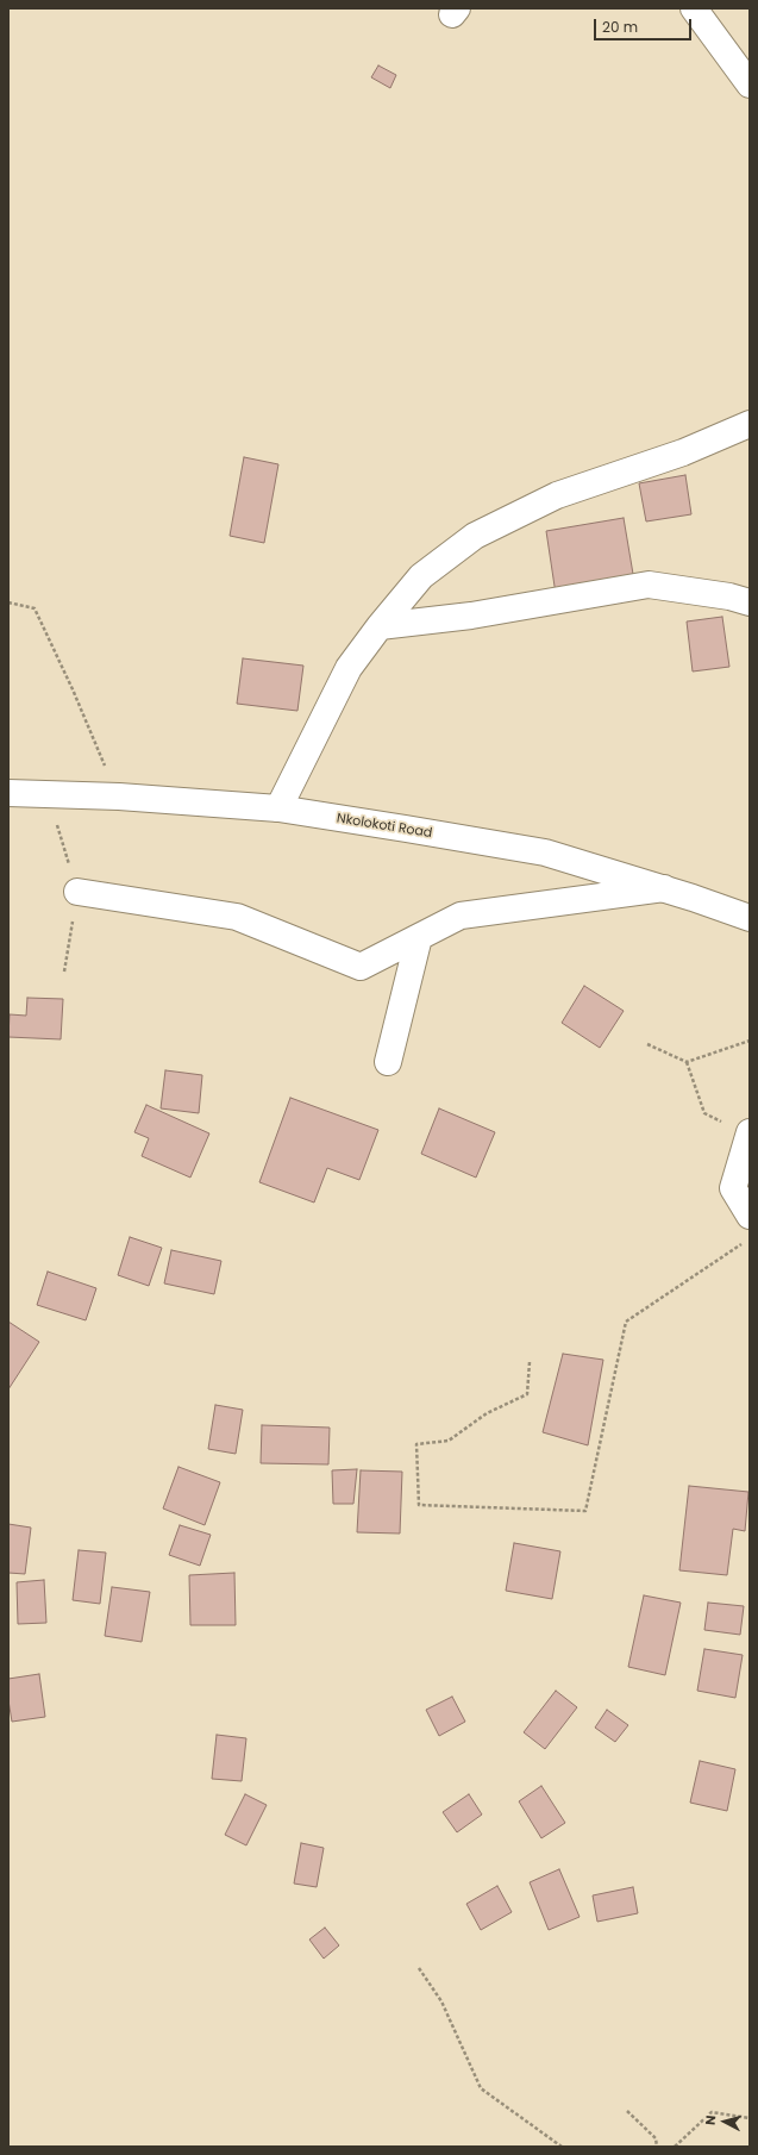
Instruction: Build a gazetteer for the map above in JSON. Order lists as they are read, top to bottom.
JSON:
{
  "streets": {
    "street": ["Nkolokoti Road"]
  },
  "scale_bar": "20 m",
  "north": "left"
}
